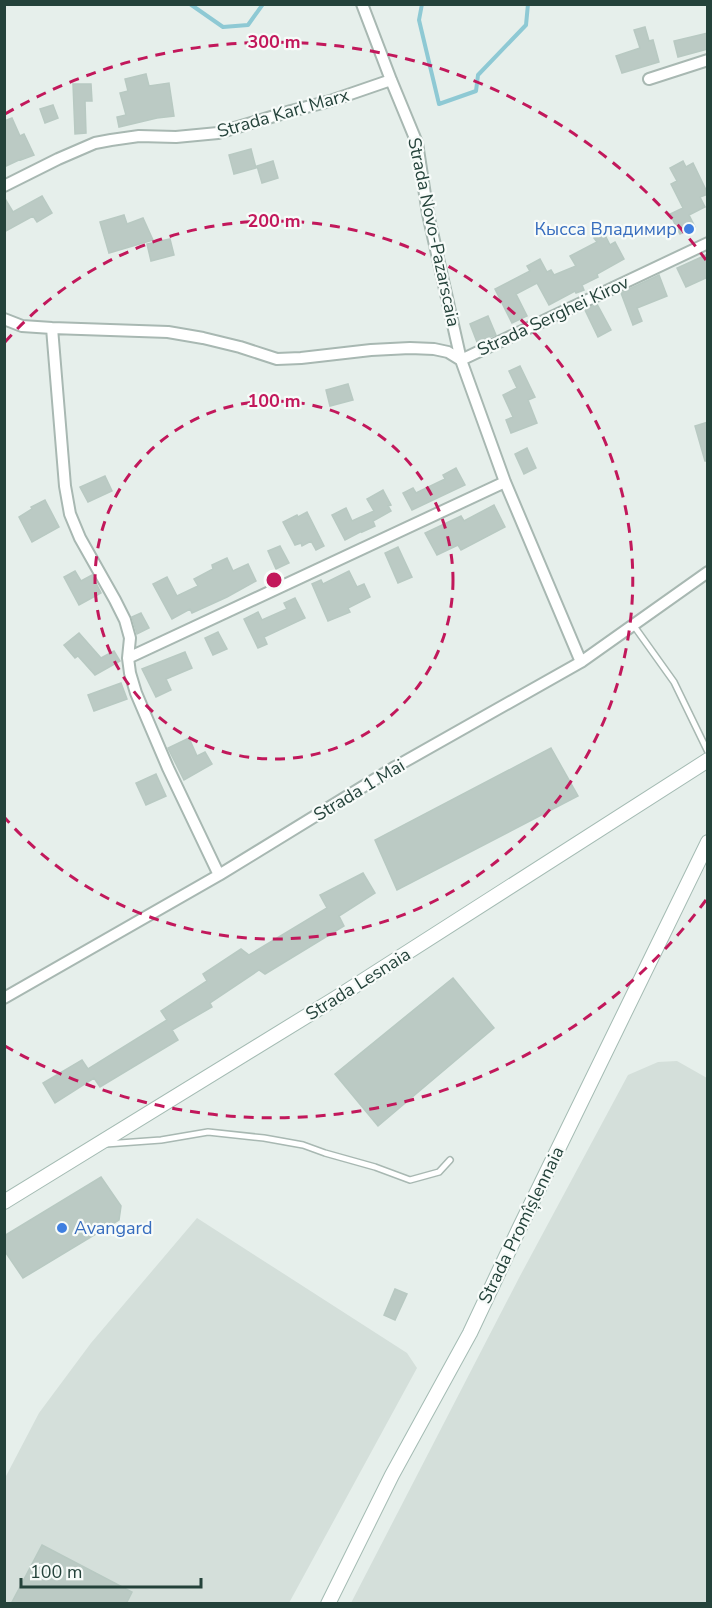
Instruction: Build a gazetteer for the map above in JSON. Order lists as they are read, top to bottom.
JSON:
{
  "streets": {
    "street": [
      "Strada Karl Marx",
      "Strada Novo-Pazarscaia",
      "Strada Serghei Kirov",
      "Strada 1 Mai",
      "Strada Lesnaia",
      "Strada Promîșlennaia"
    ]
  },
  "crossings": [
    ["Strada Karl Marx", "Strada Novo-Pazarscaia"],
    ["Strada Novo-Pazarscaia", "Strada Serghei Kirov"],
    ["Strada Novo-Pazarscaia", "Strada 1 Mai"]
  ],
  "places": ["Кысса Владимир", "Avangard"],
  "scale_bar": "100 m",
  "rings": ["300 m", "200 m", "100 m"]
}
